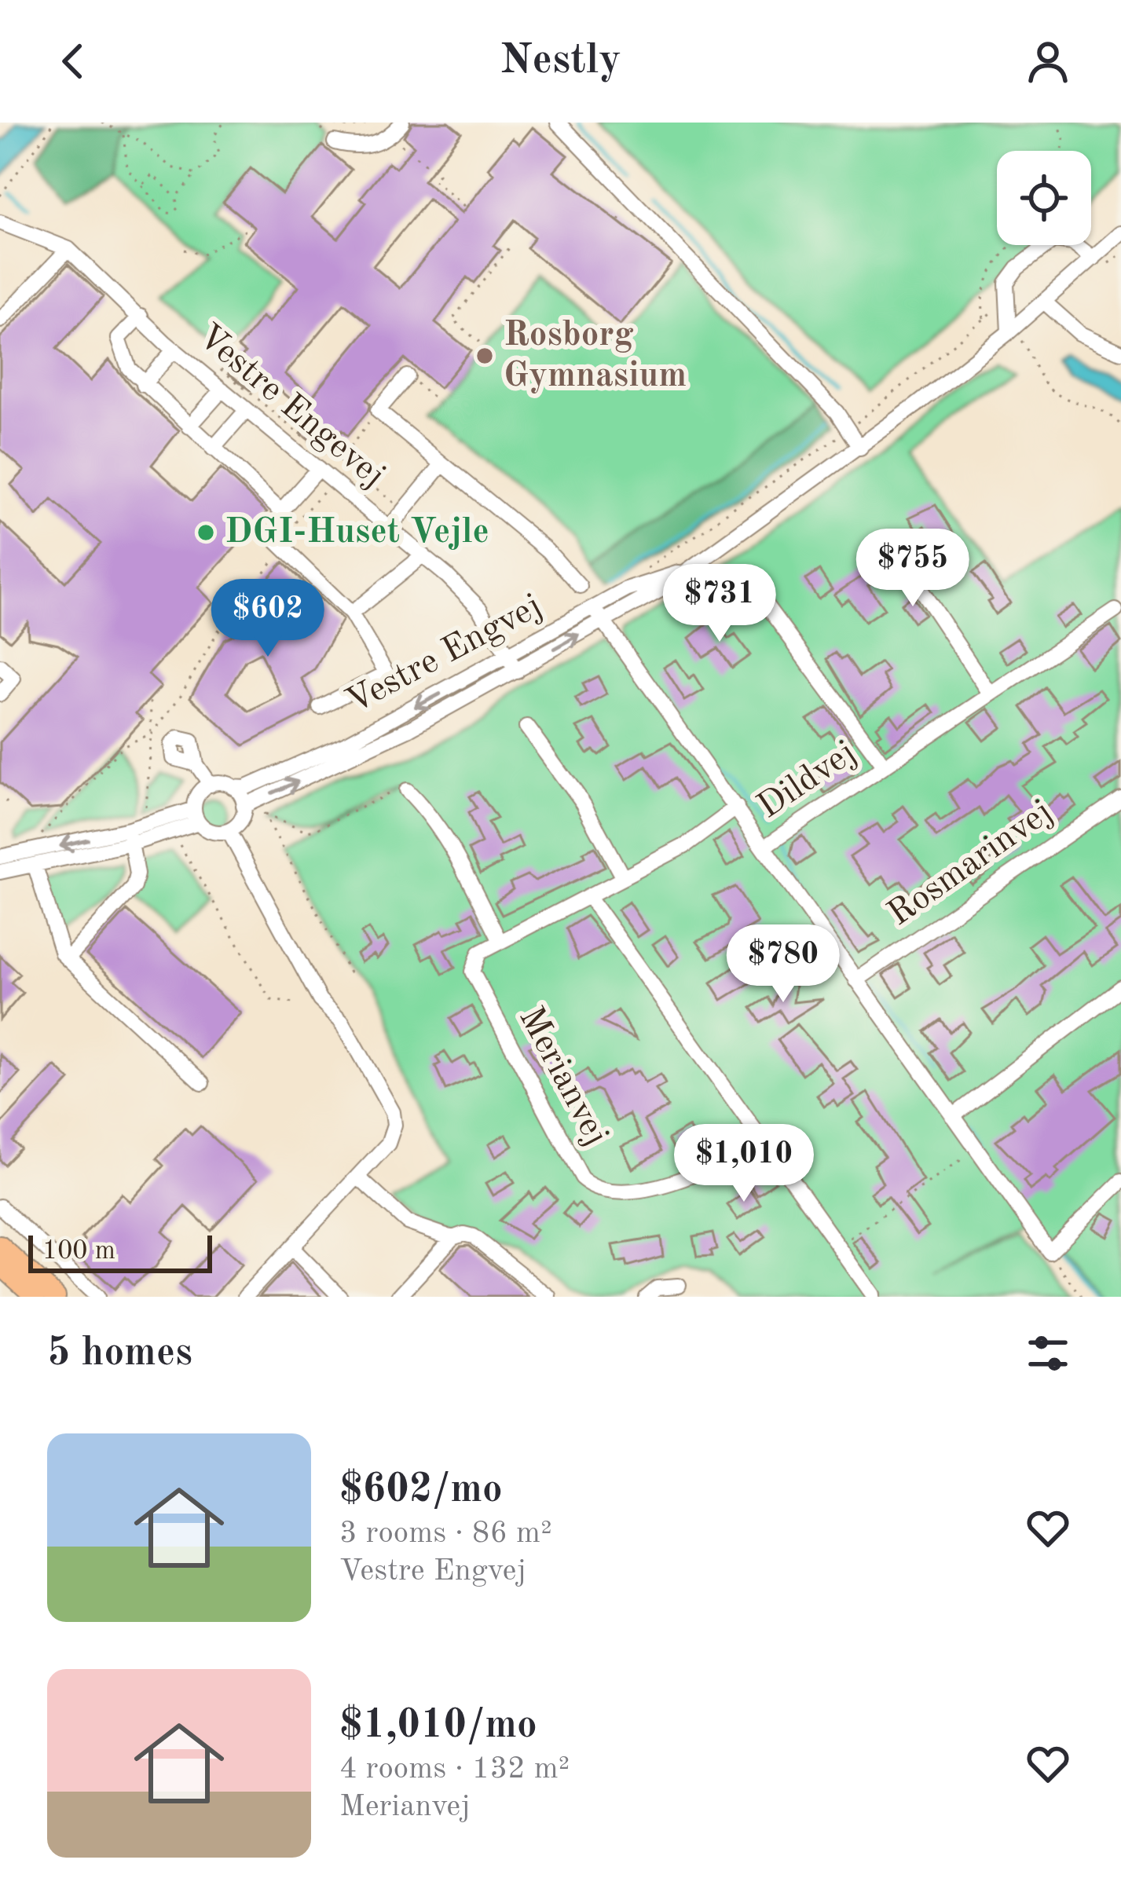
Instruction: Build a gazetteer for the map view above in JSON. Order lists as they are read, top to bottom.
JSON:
{
  "streets": {
    "street": [
      "Vestre Engevej",
      "Vestre Engvej",
      "Dildvej",
      "Rosmarinvej",
      "Merianvej"
    ]
  },
  "crossings": [
    ["Vestre Engevej", "Vestre Engvej"]
  ],
  "places": ["Rosborg Gymnasium", "DGI-Huset Vejle"],
  "scale_bar": "100 m",
  "page": {
    "header": "Nestly",
    "price": [
      "$755",
      "$731",
      "$602",
      "$780",
      "$1,010"
    ],
    "scale": "100 m",
    "heading": "5 homes",
    "list": [
      {
        "name": "$602/mo",
        "note": "3 rooms · 86 m² · Vestre Engvej"
      },
      {
        "name": "$1,010/mo",
        "note": "4 rooms · 132 m² · Merianvej"
      }
    ]
  }
}
